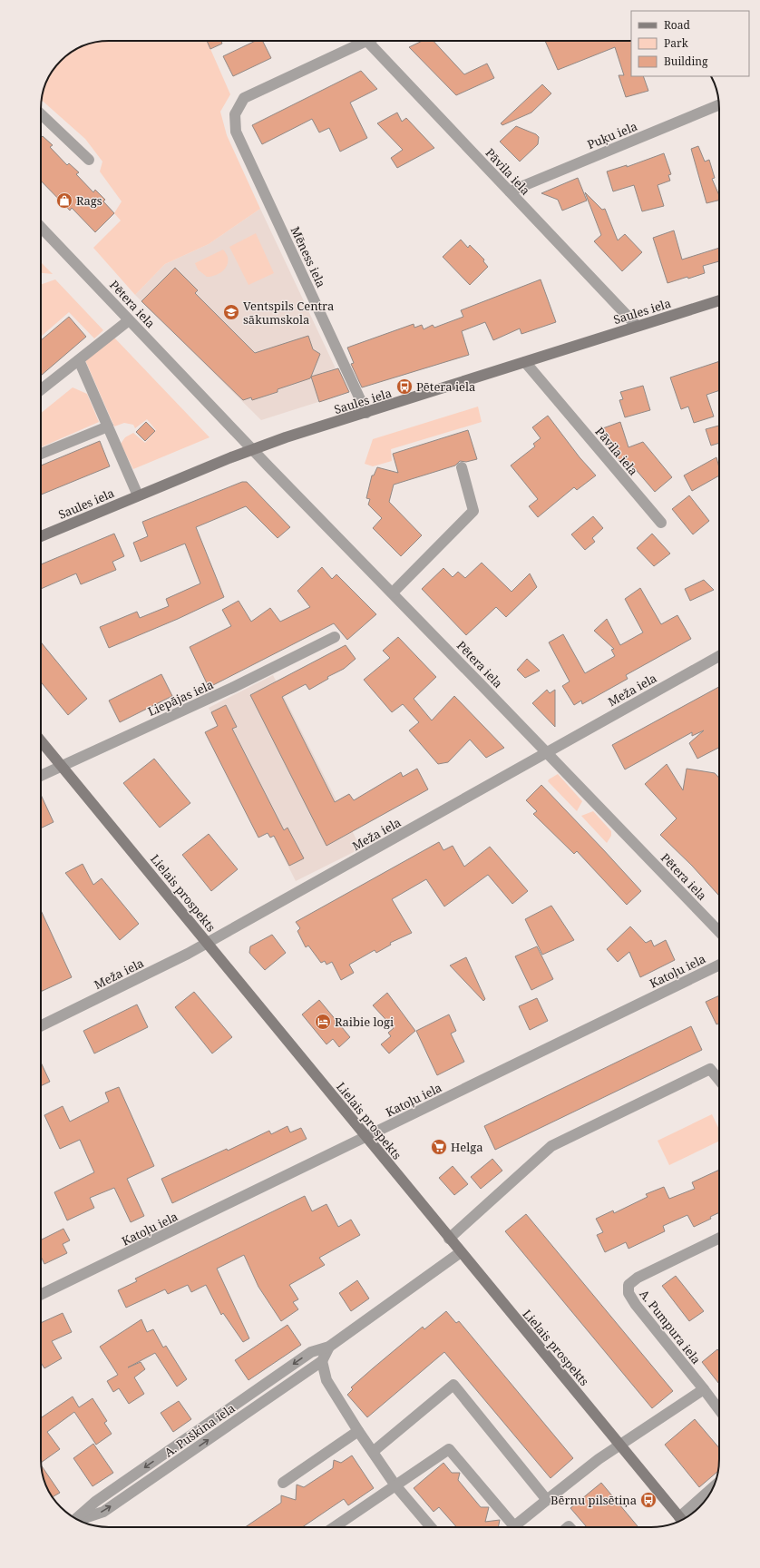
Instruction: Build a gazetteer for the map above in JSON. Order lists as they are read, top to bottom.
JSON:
{
  "streets": {
    "street": [
      "Puķu iela",
      "Pāvila iela",
      "Mēness iela",
      "Pētera iela",
      "Saules iela",
      "Meža iela",
      "Liepājas iela",
      "Lielais prospekts",
      "Katoļu iela",
      "A. Pumpura iela",
      "A. Puškina iela"
    ]
  },
  "crossings": [
    ["Puķu iela", "Pāvila iela"],
    ["Pāvila iela", "Saules iela"],
    ["Mēness iela", "Saules iela"],
    ["Pētera iela", "Saules iela"],
    ["Pētera iela", "Meža iela"],
    ["Meža iela", "Lielais prospekts"],
    ["Liepājas iela", "Lielais prospekts"],
    ["Lielais prospekts", "Katoļu iela"],
    ["Lielais prospekts", "A. Puškina iela"]
  ],
  "places": {
    "shop": ["Rags"],
    "school or university": ["Ventspils Centra sākumskola"],
    "bus stop": ["Pētera iela", "Bērnu pilsētiņa"],
    "hotel": ["Raibie logi"],
    "supermarket": ["Helga"]
  },
  "legend": ["Road", "Park", "Building"]
}
